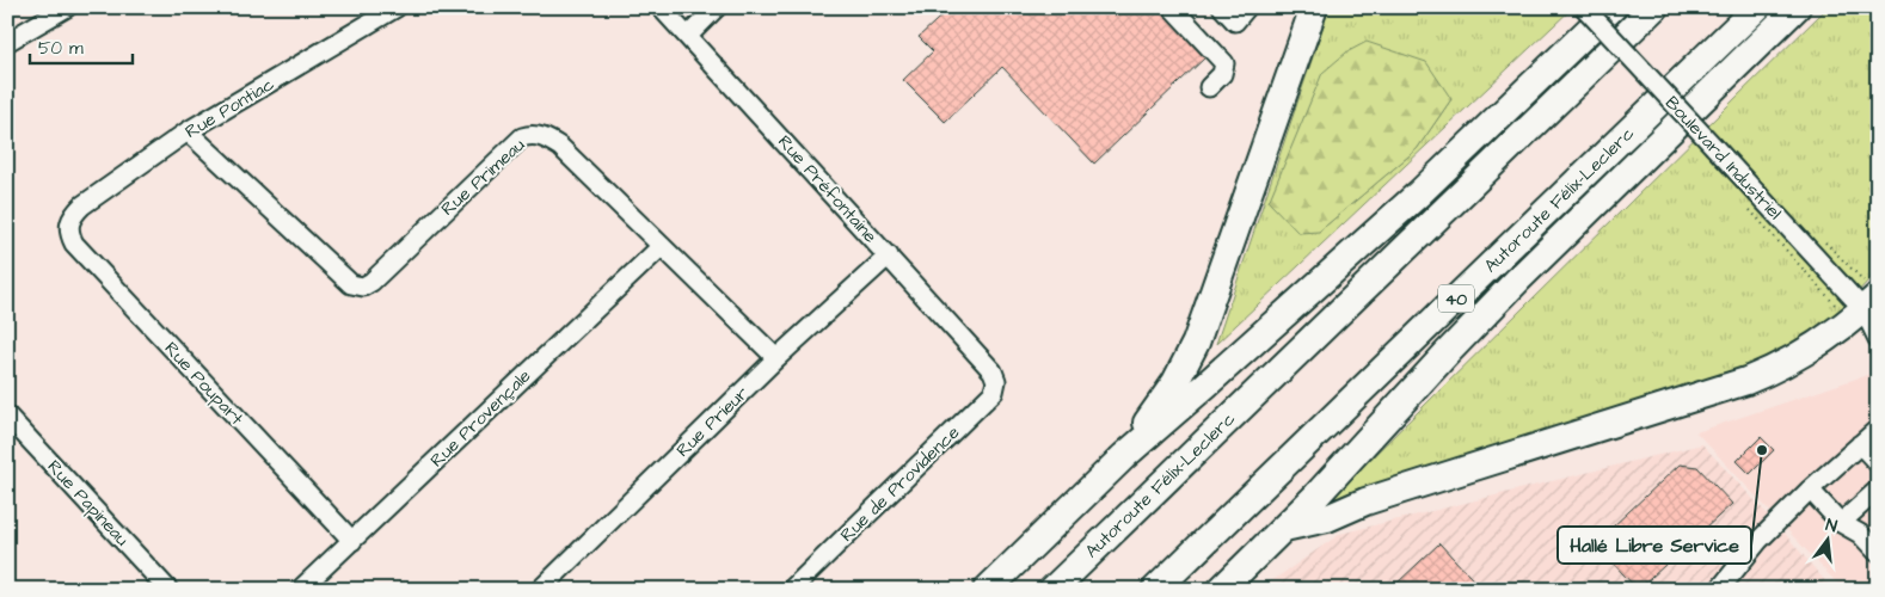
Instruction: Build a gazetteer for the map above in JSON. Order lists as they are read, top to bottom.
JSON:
{
  "streets": {
    "highway": ["Autoroute Félix-Leclerc", "40"],
    "street": [
      "Rue Pontiac",
      "Boulevard Industriel",
      "Rue Primeau",
      "Rue Préfontaine",
      "Rue Poupart",
      "Rue Provençale",
      "Rue Prieur",
      "Rue de Providence",
      "Rue Papineau"
    ]
  },
  "crossings": [
    ["Rue Pontiac", "Rue Primeau"],
    ["Rue Pontiac", "Rue Poupart"],
    ["Rue Primeau", "Rue Provençale"],
    ["Rue Primeau", "Rue Prieur"],
    ["Rue Préfontaine", "Rue Prieur"],
    ["Rue Préfontaine", "Rue de Providence"],
    ["Rue Poupart", "Rue Provençale"]
  ],
  "places": ["Hallé Libre Service"],
  "scale_bar": "50 m",
  "north": "top"
}
